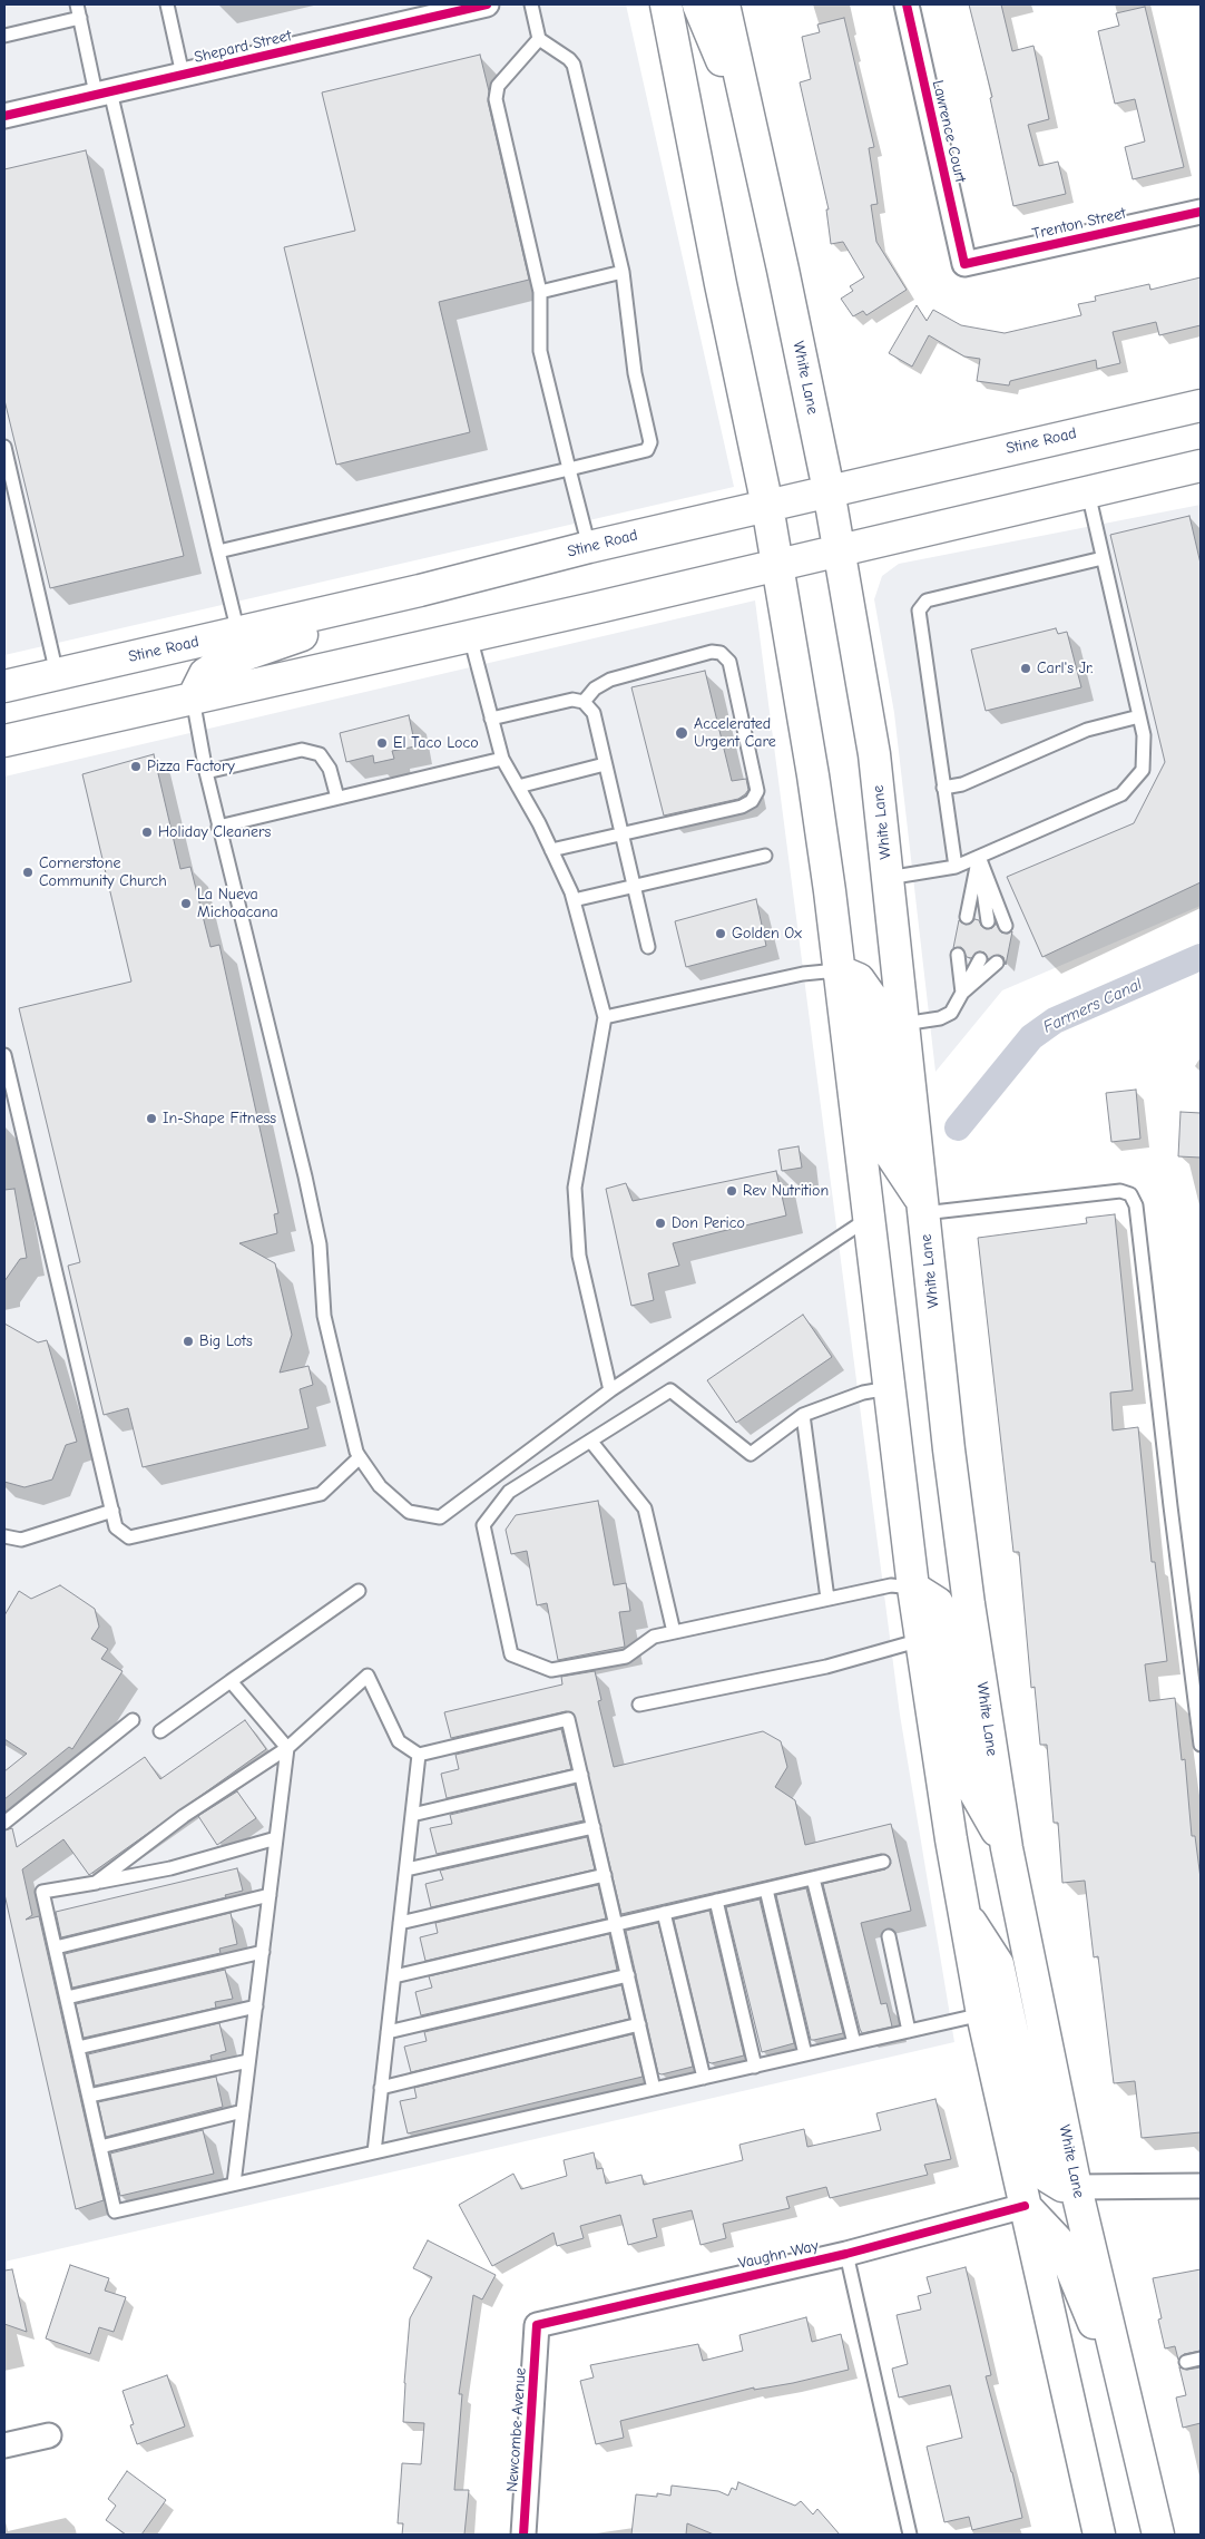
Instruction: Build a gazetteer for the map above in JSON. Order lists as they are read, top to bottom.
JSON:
{
  "streets": {
    "main road": ["White Lane", "Stine Road"],
    "street": [
      "Shepard Street",
      "Lawrence Court",
      "Trenton Street",
      "Vaughn Way",
      "Newcombe Avenue"
    ]
  },
  "crossings": [
    ["Lawrence Court", "Trenton Street"],
    ["White Lane", "Stine Road"],
    ["Vaughn Way", "Newcombe Avenue"]
  ],
  "water": ["Farmers Canal"],
  "places": [
    "Carl's Jr.",
    "Accelerated Urgent Care",
    "El Taco Loco",
    "Pizza Factory",
    "Holiday Cleaners",
    "Cornerstone Community Church",
    "La Nueva Michoacana",
    "Golden Ox",
    "In-Shape Fitness",
    "Rev Nutrition",
    "Don Perico",
    "Big Lots"
  ]
}
